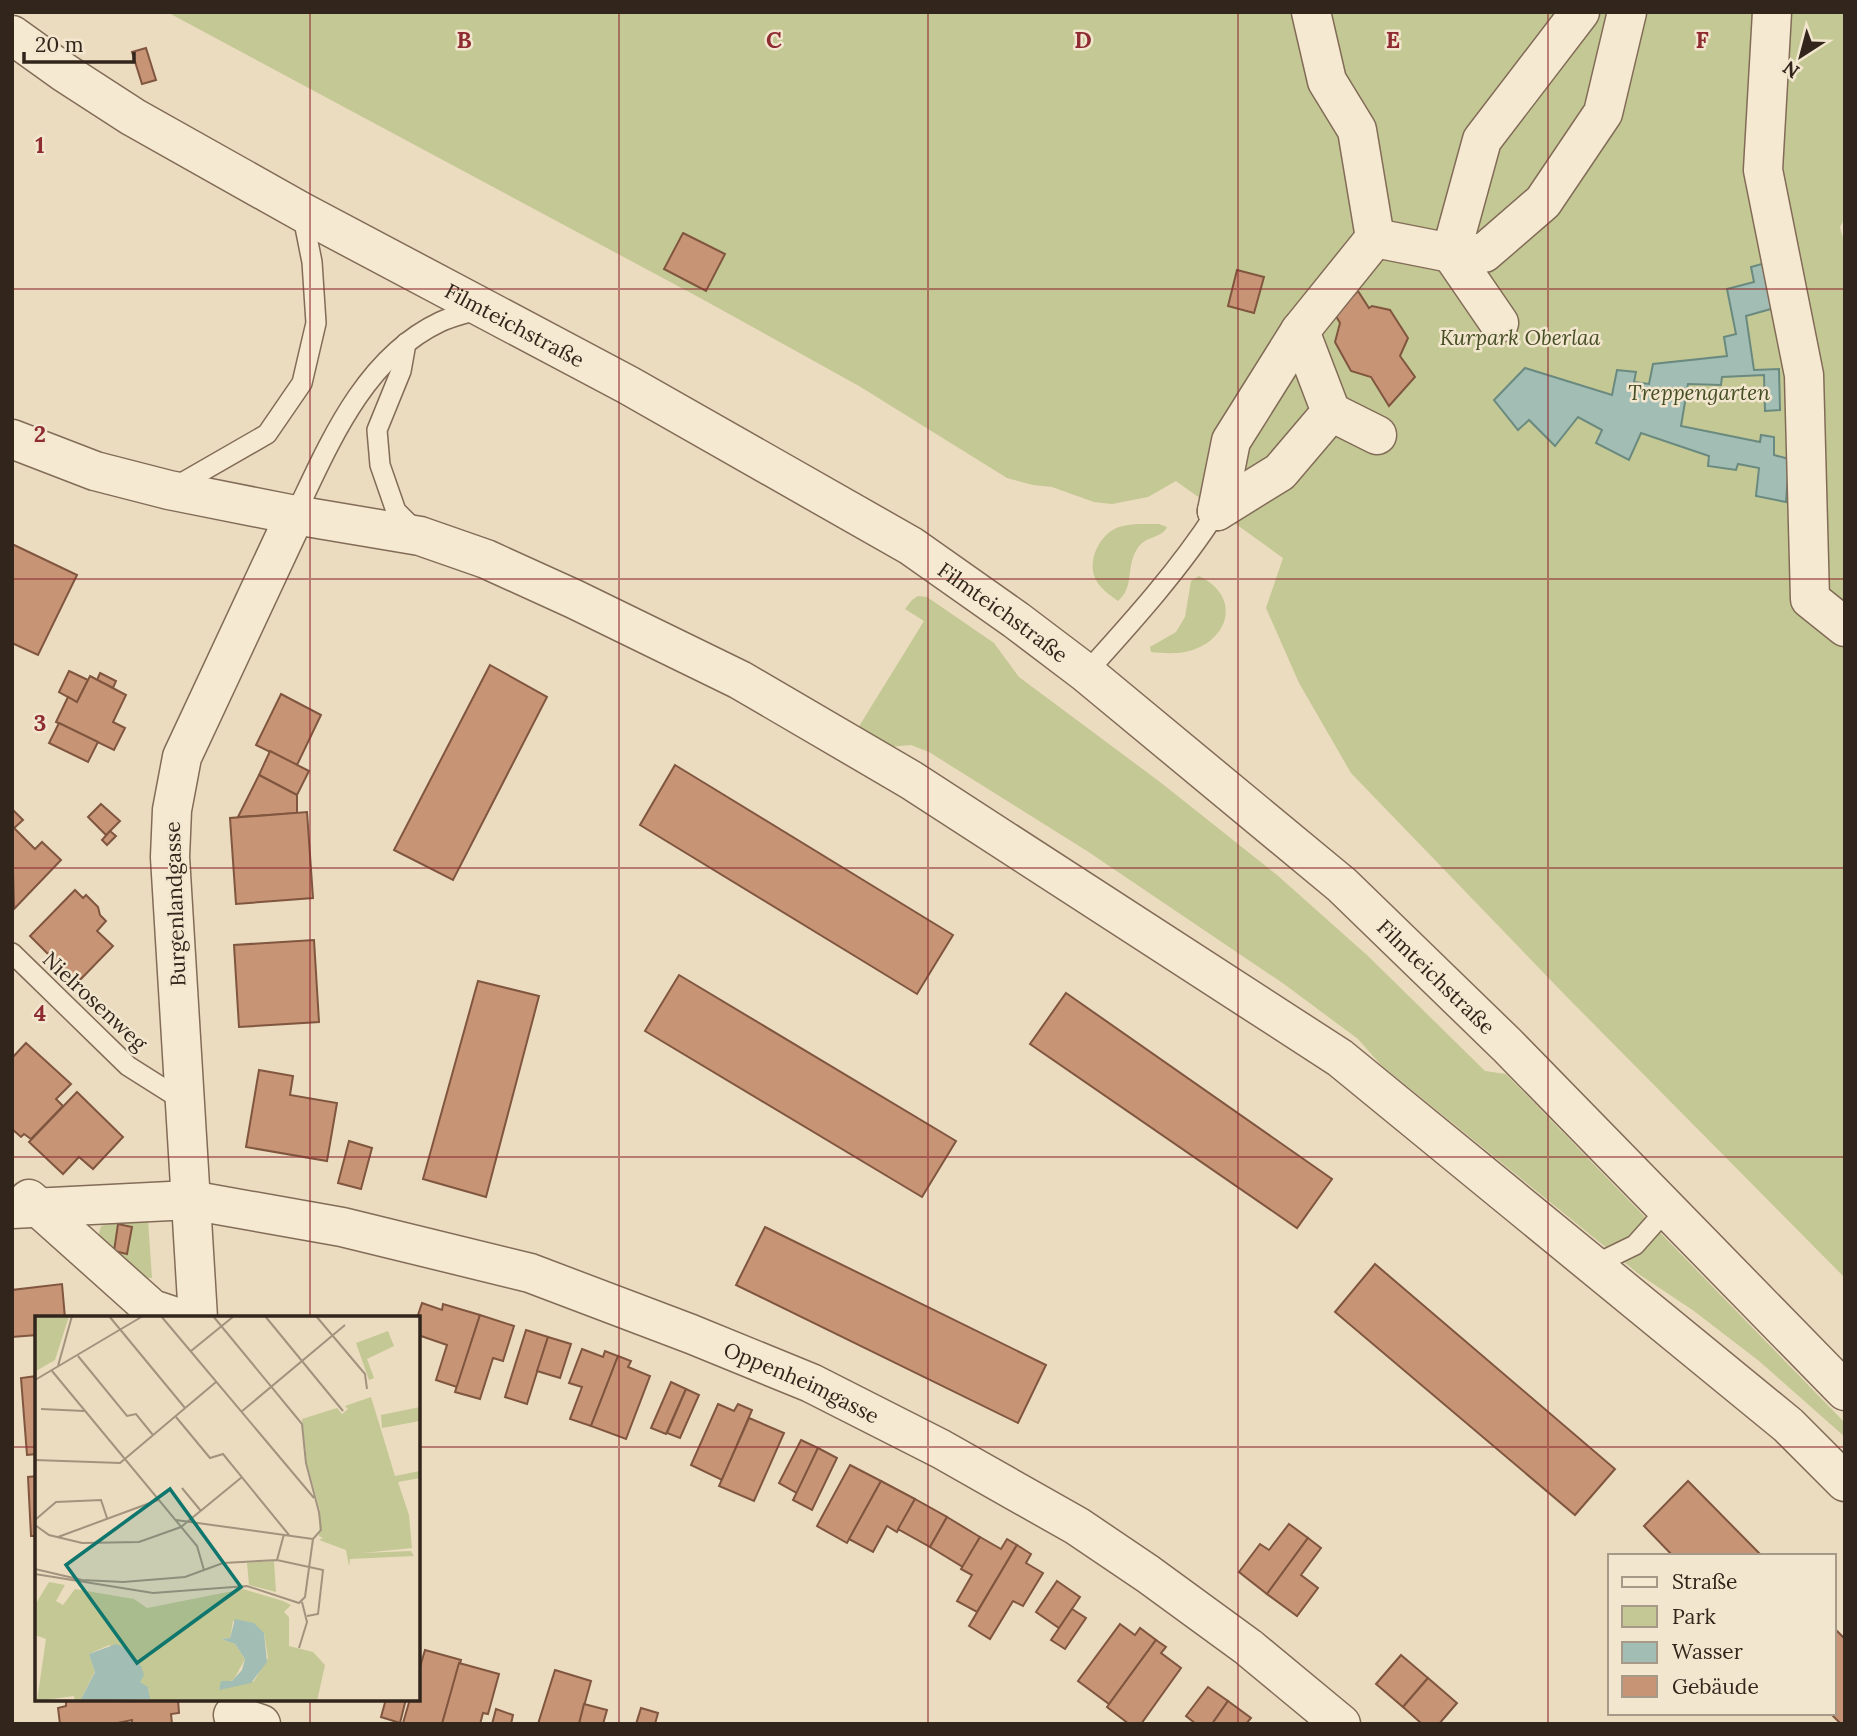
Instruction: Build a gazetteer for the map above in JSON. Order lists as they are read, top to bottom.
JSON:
{
  "streets": {
    "street": ["Filmteichstraße", "Burgenlandgasse", "Oppenheimgasse"],
    "lane": ["Nielrosenweg"]
  },
  "crossings": [
    ["Burgenlandgasse", "Nielrosenweg"],
    ["Burgenlandgasse", "Oppenheimgasse"]
  ],
  "parks": ["Kurpark Oberlaa", "Treppengarten"],
  "legend": [
    "Straße",
    "Park",
    "Wasser",
    "Gebäude"
  ],
  "scale_bar": "20 m",
  "north": "bottom left",
  "grid": {
    "columns": [
      "B",
      "C",
      "D",
      "E",
      "F"
    ],
    "rows": [
      "1",
      "2",
      "3",
      "4"
    ]
  }
}
